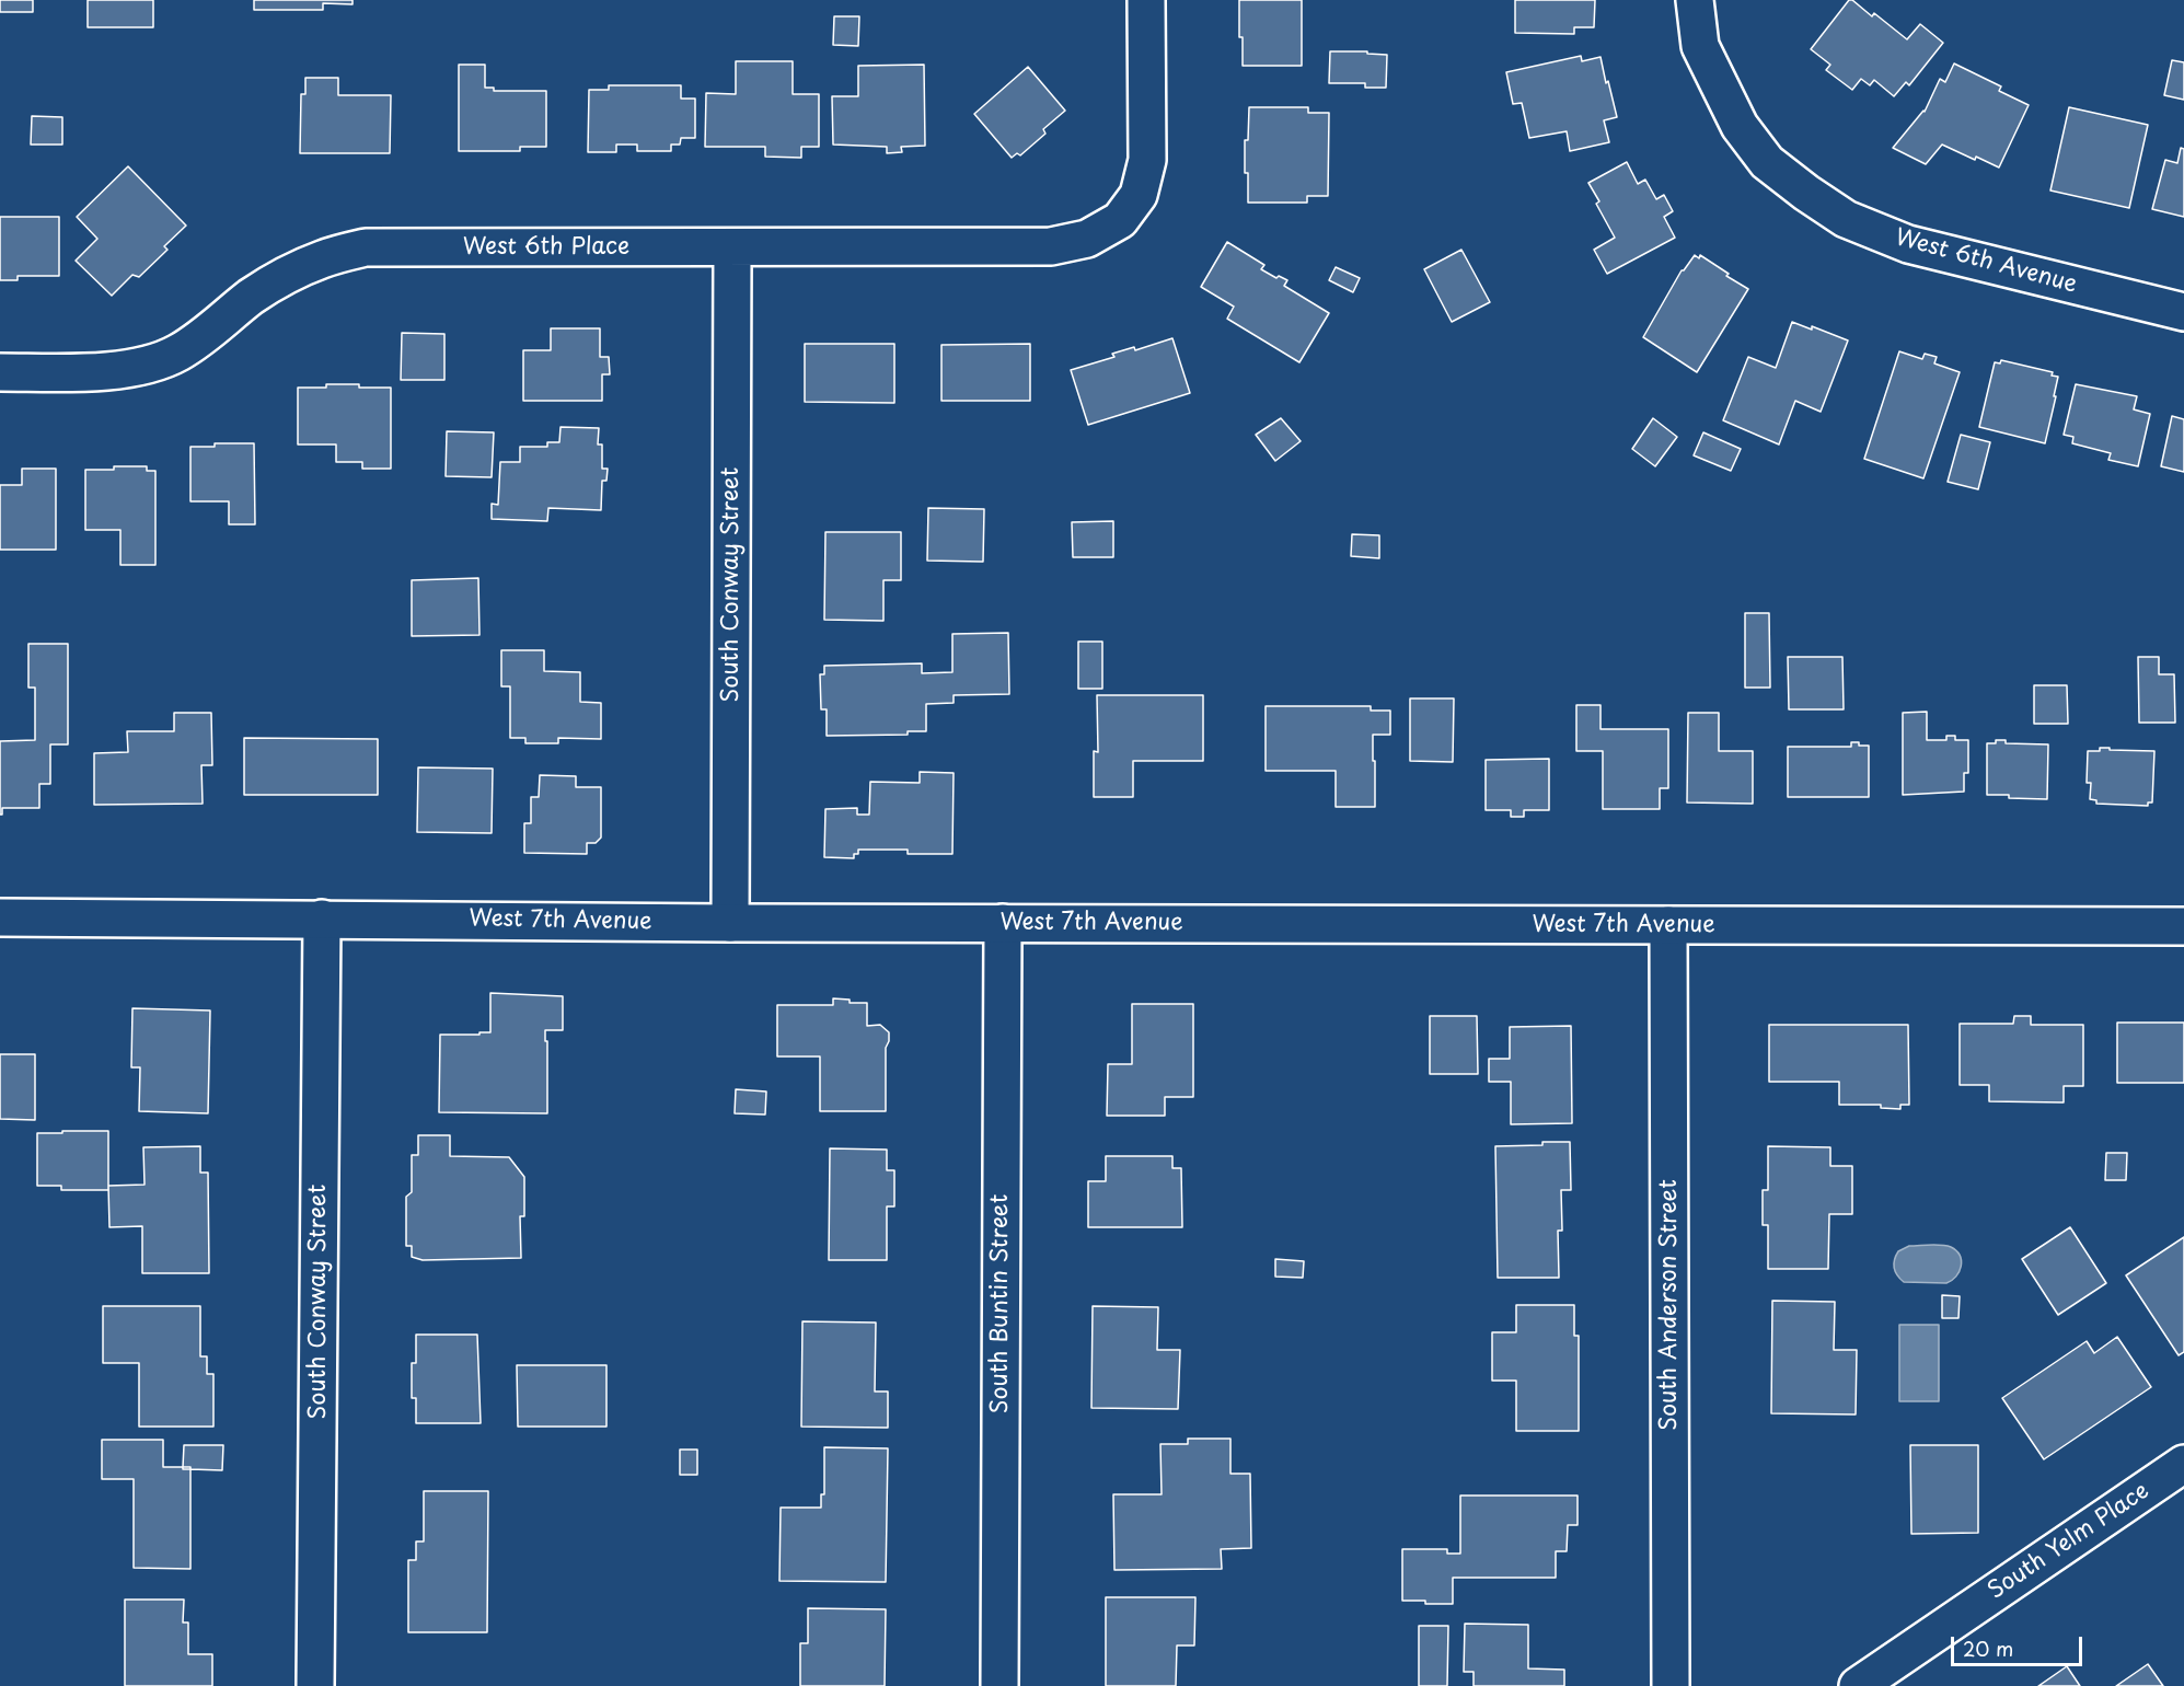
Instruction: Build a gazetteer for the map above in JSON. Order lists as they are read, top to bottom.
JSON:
{
  "streets": {
    "street": [
      "West 6th Place",
      "West 6th Avenue",
      "South Conway Street",
      "West 7th Avenue",
      "South Buntin Street",
      "South Anderson Street",
      "South Yelm Place"
    ]
  },
  "crossings": [
    ["West 6th Place", "South Conway Street"],
    ["South Conway Street", "West 7th Avenue"],
    ["West 7th Avenue", "South Buntin Street"],
    ["West 7th Avenue", "South Anderson Street"]
  ],
  "scale_bar": "20 m"
}
